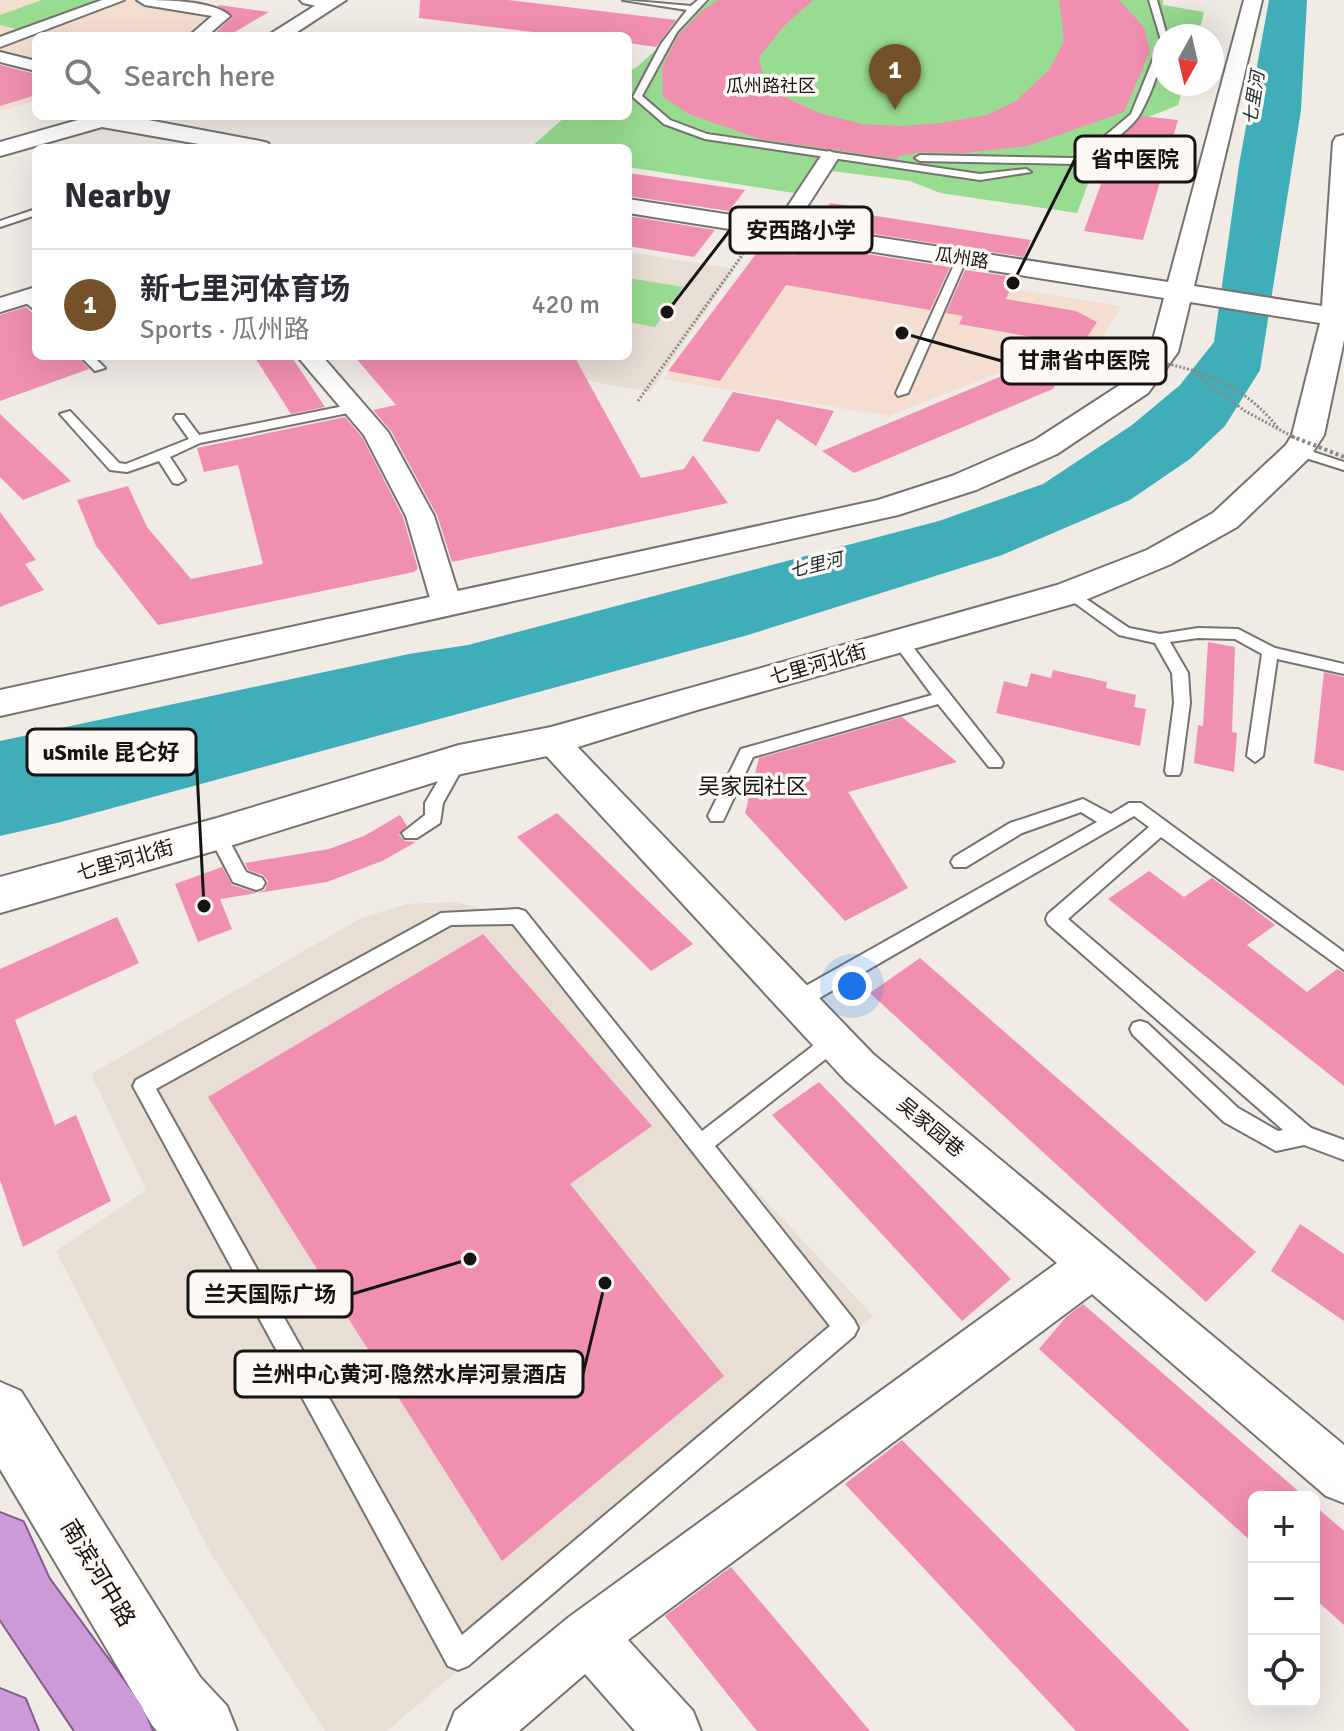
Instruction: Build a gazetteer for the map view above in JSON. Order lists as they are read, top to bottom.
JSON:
{
  "streets": {
    "street": [
      "瓜州路",
      "七里河北街",
      "吴家园巷",
      "南滨河中路"
    ]
  },
  "crossings": [
    ["瓜州路", "七里河北街"],
    ["七里河北街", "吴家园巷"]
  ],
  "districts": ["瓜州路社区", "吴家园社区"],
  "water": ["七里河"],
  "places": [
    "省中医院",
    "安西路小学",
    "甘肃省中医院",
    "uSmile 昆仑好",
    "兰天国际广场",
    "兰州中心黄河·隐然水岸河景酒店"
  ],
  "north": "bottom",
  "page": {
    "search": "Search here",
    "pins": "1",
    "heading": "Nearby",
    "list": [
      {
        "mark": "1",
        "name": "新七里河体育场",
        "note": "Sports · 瓜州路",
        "value": "420 m"
      }
    ],
    "map_buttons": ["+", "−"]
  }
}
